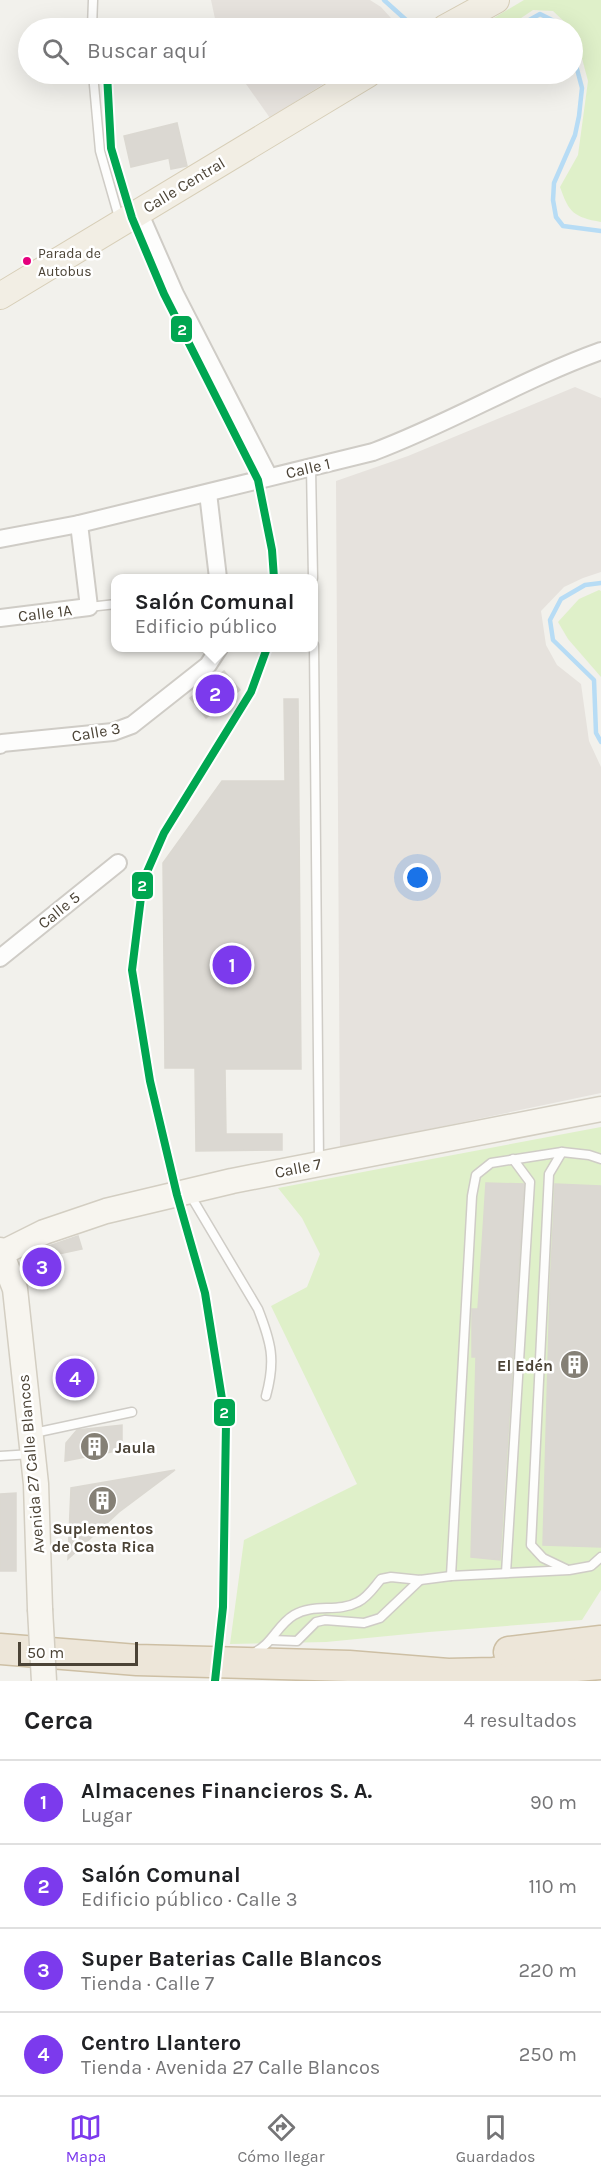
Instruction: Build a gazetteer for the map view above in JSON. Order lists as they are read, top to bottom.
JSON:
{
  "streets": {
    "main road": ["Calle Central"],
    "street": [
      "Calle 1",
      "Calle 1A",
      "Calle 3",
      "Calle 5",
      "Calle 7",
      "Avenida 27 Calle Blancos"
    ]
  },
  "crossings": [
    ["Calle 7", "Avenida 27 Calle Blancos"]
  ],
  "places": {
    "other": ["Parada de Autobus"],
    "building": ["El Edén", "Jaula", "Suplementos de Costa Rica"]
  },
  "lines": ["transit line 2"],
  "scale_bar": "50 m",
  "page": {
    "search": "Buscar aquí",
    "popup": ["Salón Comunal", "Edificio público"],
    "pins": [
      "2",
      "1",
      "3",
      "4"
    ],
    "scale": "50 m",
    "heading": ["Cerca", "4 resultados"],
    "list": [
      {
        "mark": "1",
        "name": "Almacenes Financieros S. A.",
        "note": "Lugar",
        "value": "90 m"
      },
      {
        "mark": "2",
        "name": "Salón Comunal",
        "note": "Edificio público · Calle 3",
        "value": "110 m"
      },
      {
        "mark": "3",
        "name": "Super Baterias Calle Blancos",
        "note": "Tienda · Calle 7",
        "value": "220 m"
      },
      {
        "mark": "4",
        "name": "Centro Llantero",
        "note": "Tienda · Avenida 27 Calle Blancos",
        "value": "250 m"
      }
    ],
    "nav": ["Mapa", "Cómo llegar", "Guardados"]
  }
}
